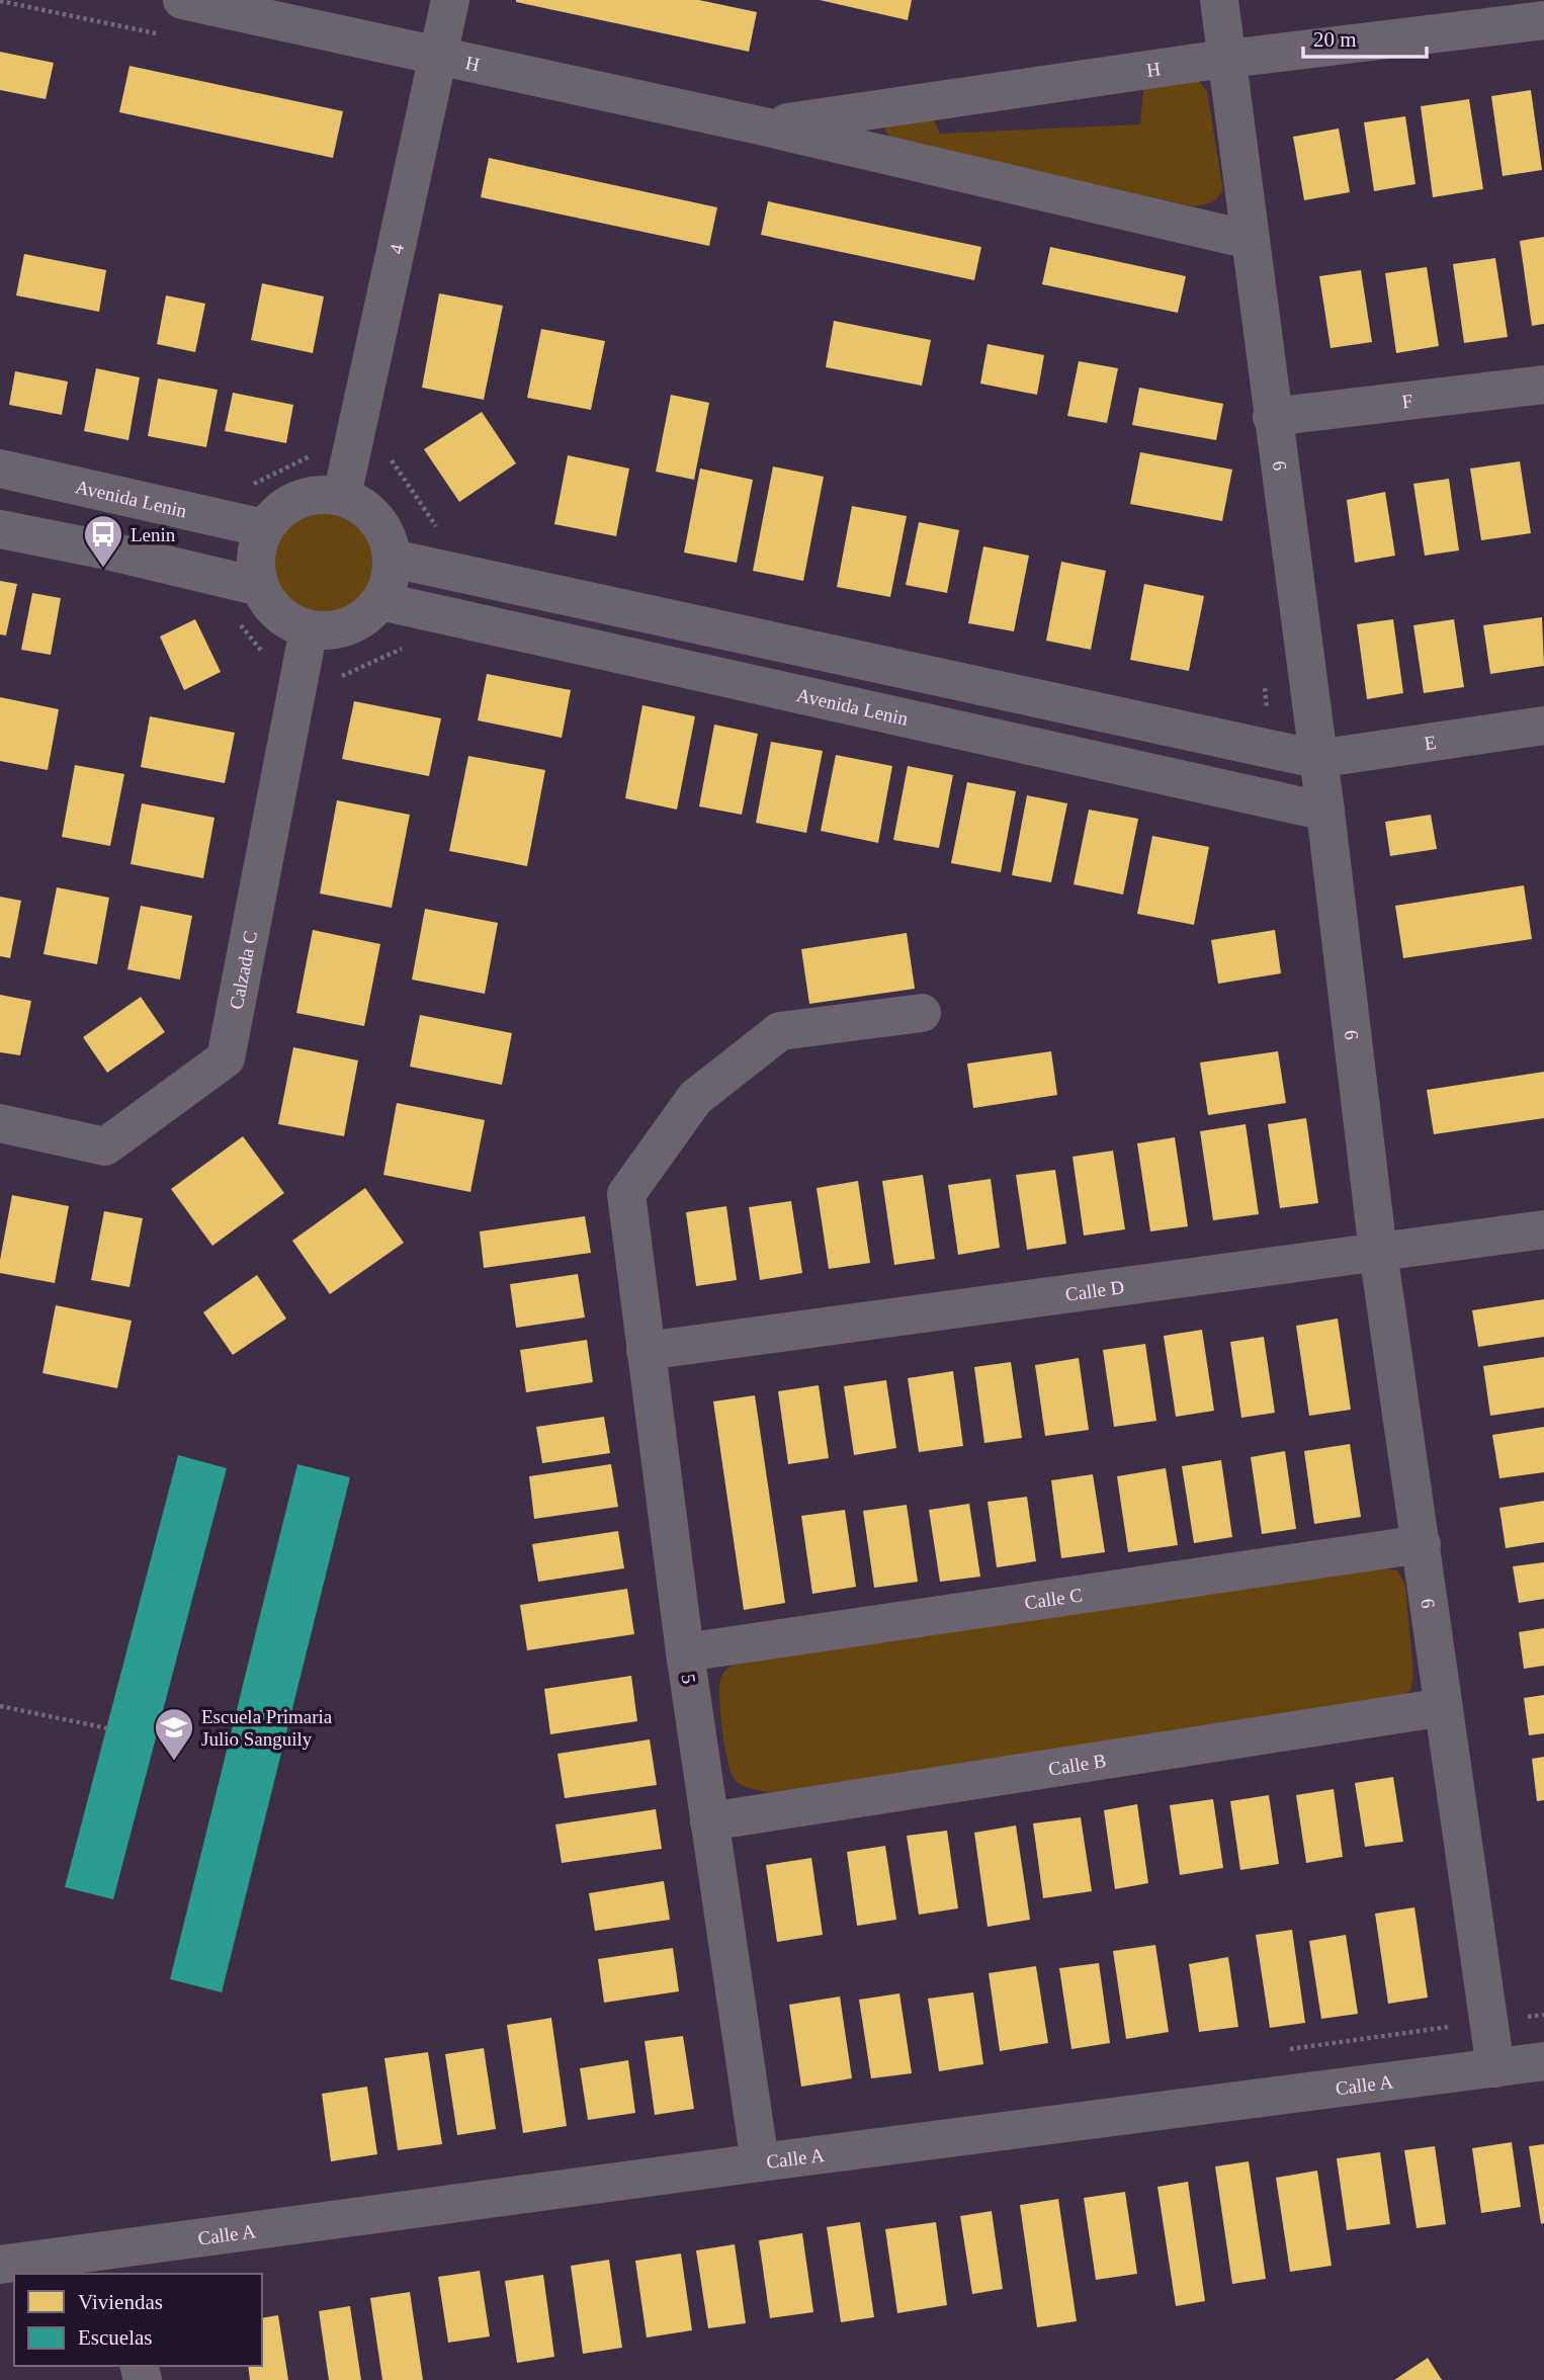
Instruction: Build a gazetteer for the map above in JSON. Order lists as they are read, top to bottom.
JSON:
{
  "streets": {
    "street": [
      "H",
      "4",
      "F",
      "6",
      "Avenida Lenin",
      "E",
      "Calzada C",
      "Calle D",
      "Calle C",
      "5",
      "Calle B",
      "Calle A"
    ]
  },
  "crossings": [
    ["H", "4"],
    ["H", "6"],
    ["4", "Avenida Lenin"],
    ["4", "Calzada C"],
    ["F", "6"],
    ["6", "Avenida Lenin"],
    ["6", "E"],
    ["6", "Calle D"],
    ["6", "Calle C"],
    ["6", "Calle B"],
    ["6", "Calle A"],
    ["Avenida Lenin", "Calzada C"],
    ["Calle D", "5"],
    ["Calle C", "5"],
    ["5", "Calle B"],
    ["5", "Calle A"]
  ],
  "places": {
    "bus stop": ["Lenin"],
    "school or university": ["Escuela Primaria Julio Sanguily"]
  },
  "legend": ["Viviendas", "Escuelas"],
  "scale_bar": "20 m"
}
